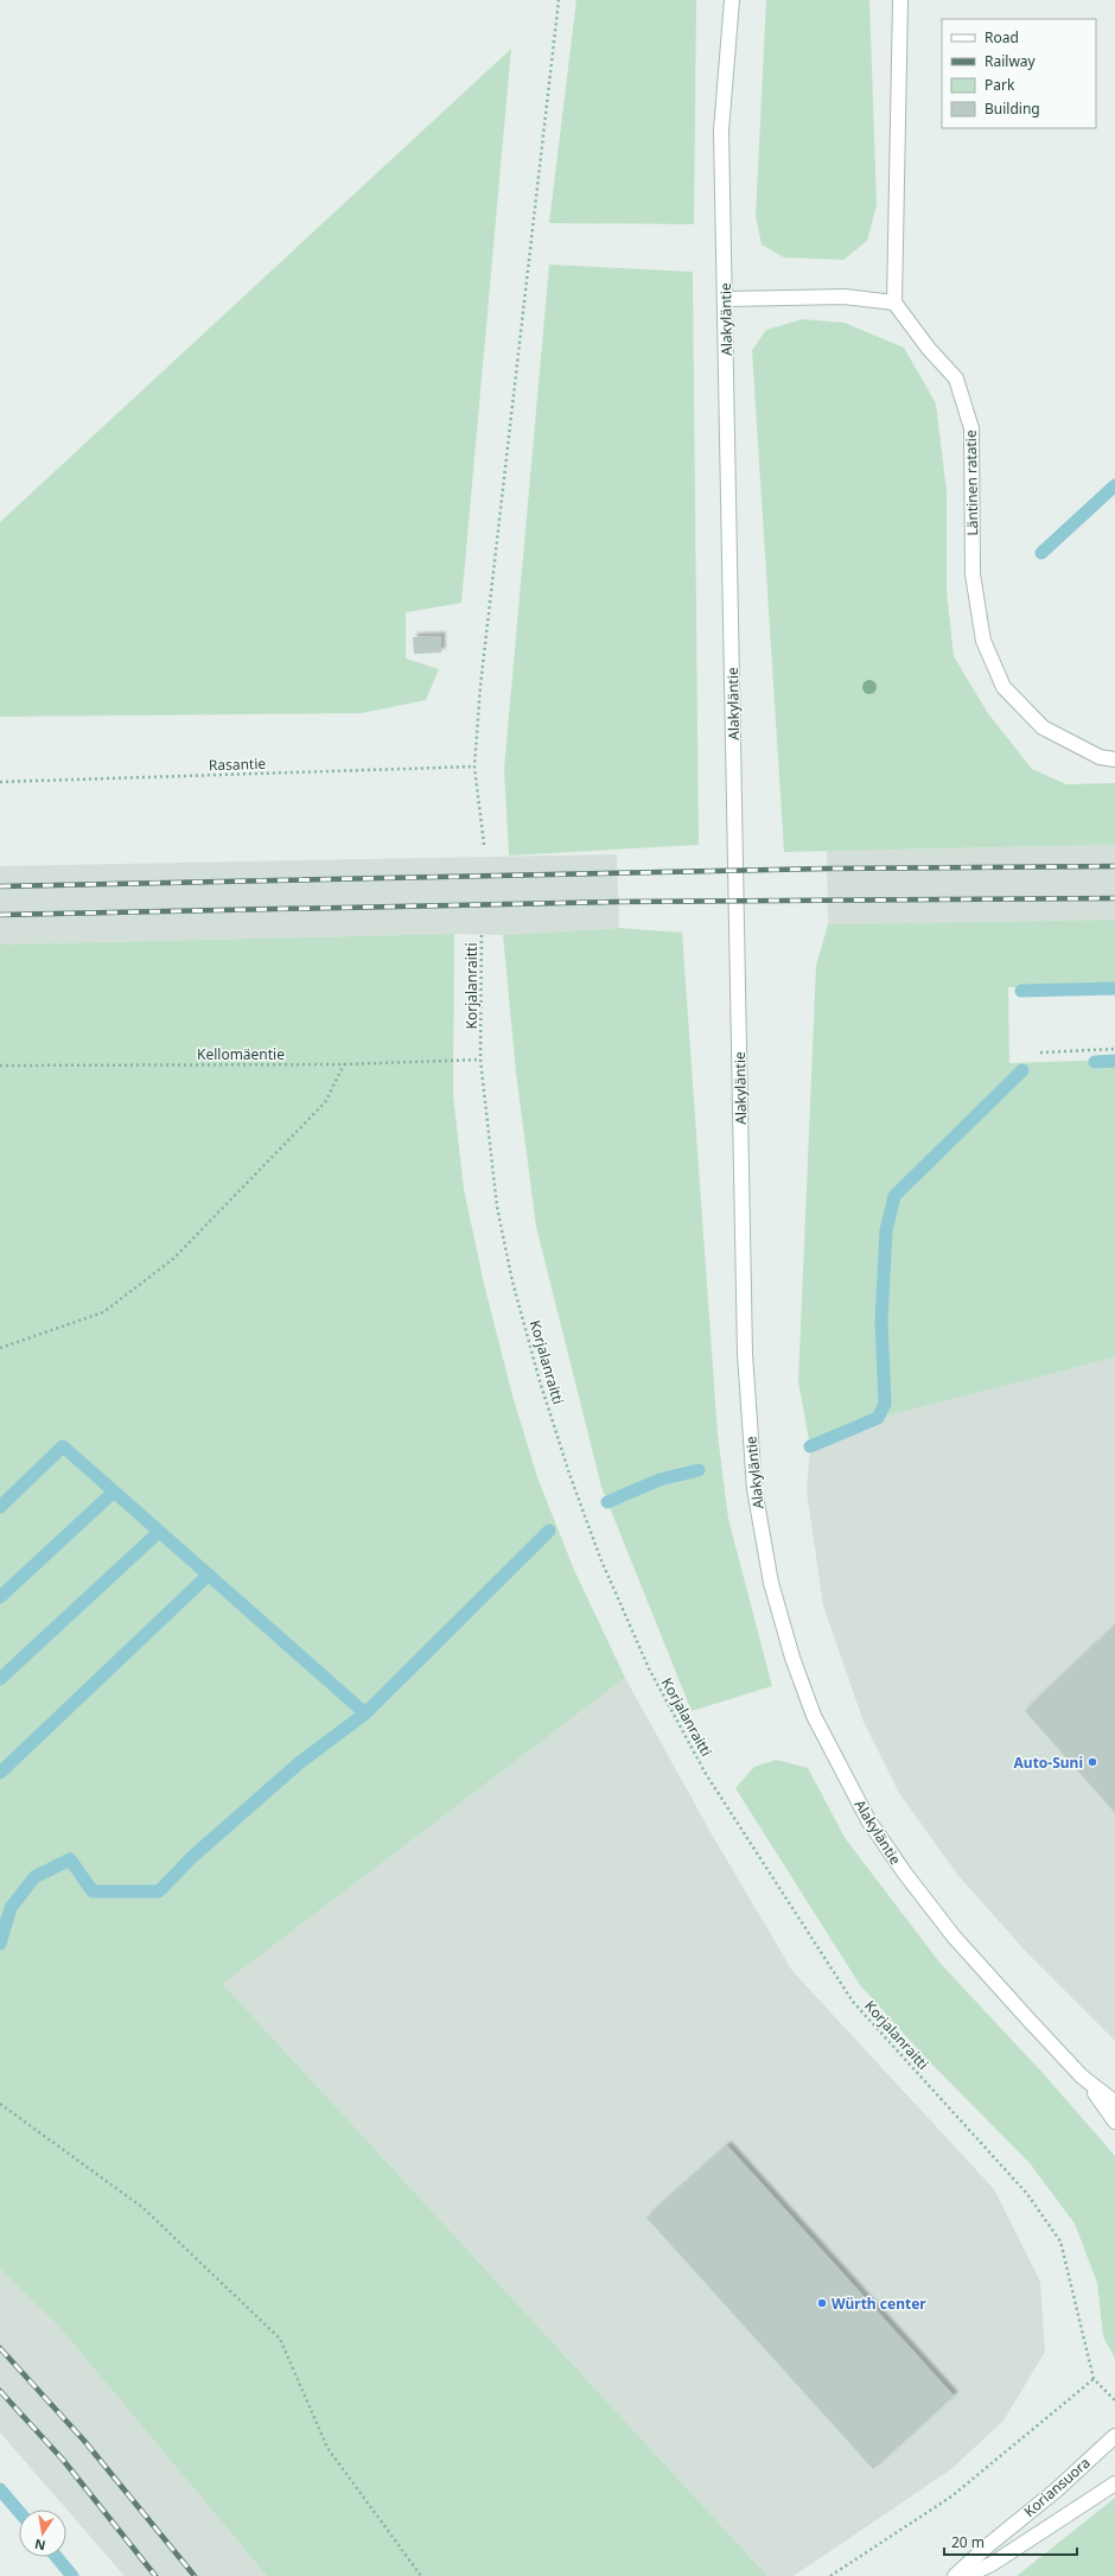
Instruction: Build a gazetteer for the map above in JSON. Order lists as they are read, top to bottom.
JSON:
{
  "streets": {
    "street": ["Alakyläntie", "Läntinen ratatie", "Koriansuora"],
    "path": ["Rasantie", "Korjalanraitti", "Kellomäentie"]
  },
  "crossings": [
    ["Korjalanraitti", "Kellomäentie"]
  ],
  "places": ["Auto-Suni", "Würth center"],
  "legend": [
    "Road",
    "Railway",
    "Park",
    "Building"
  ],
  "scale_bar": "20 m",
  "north": "bottom"
}
